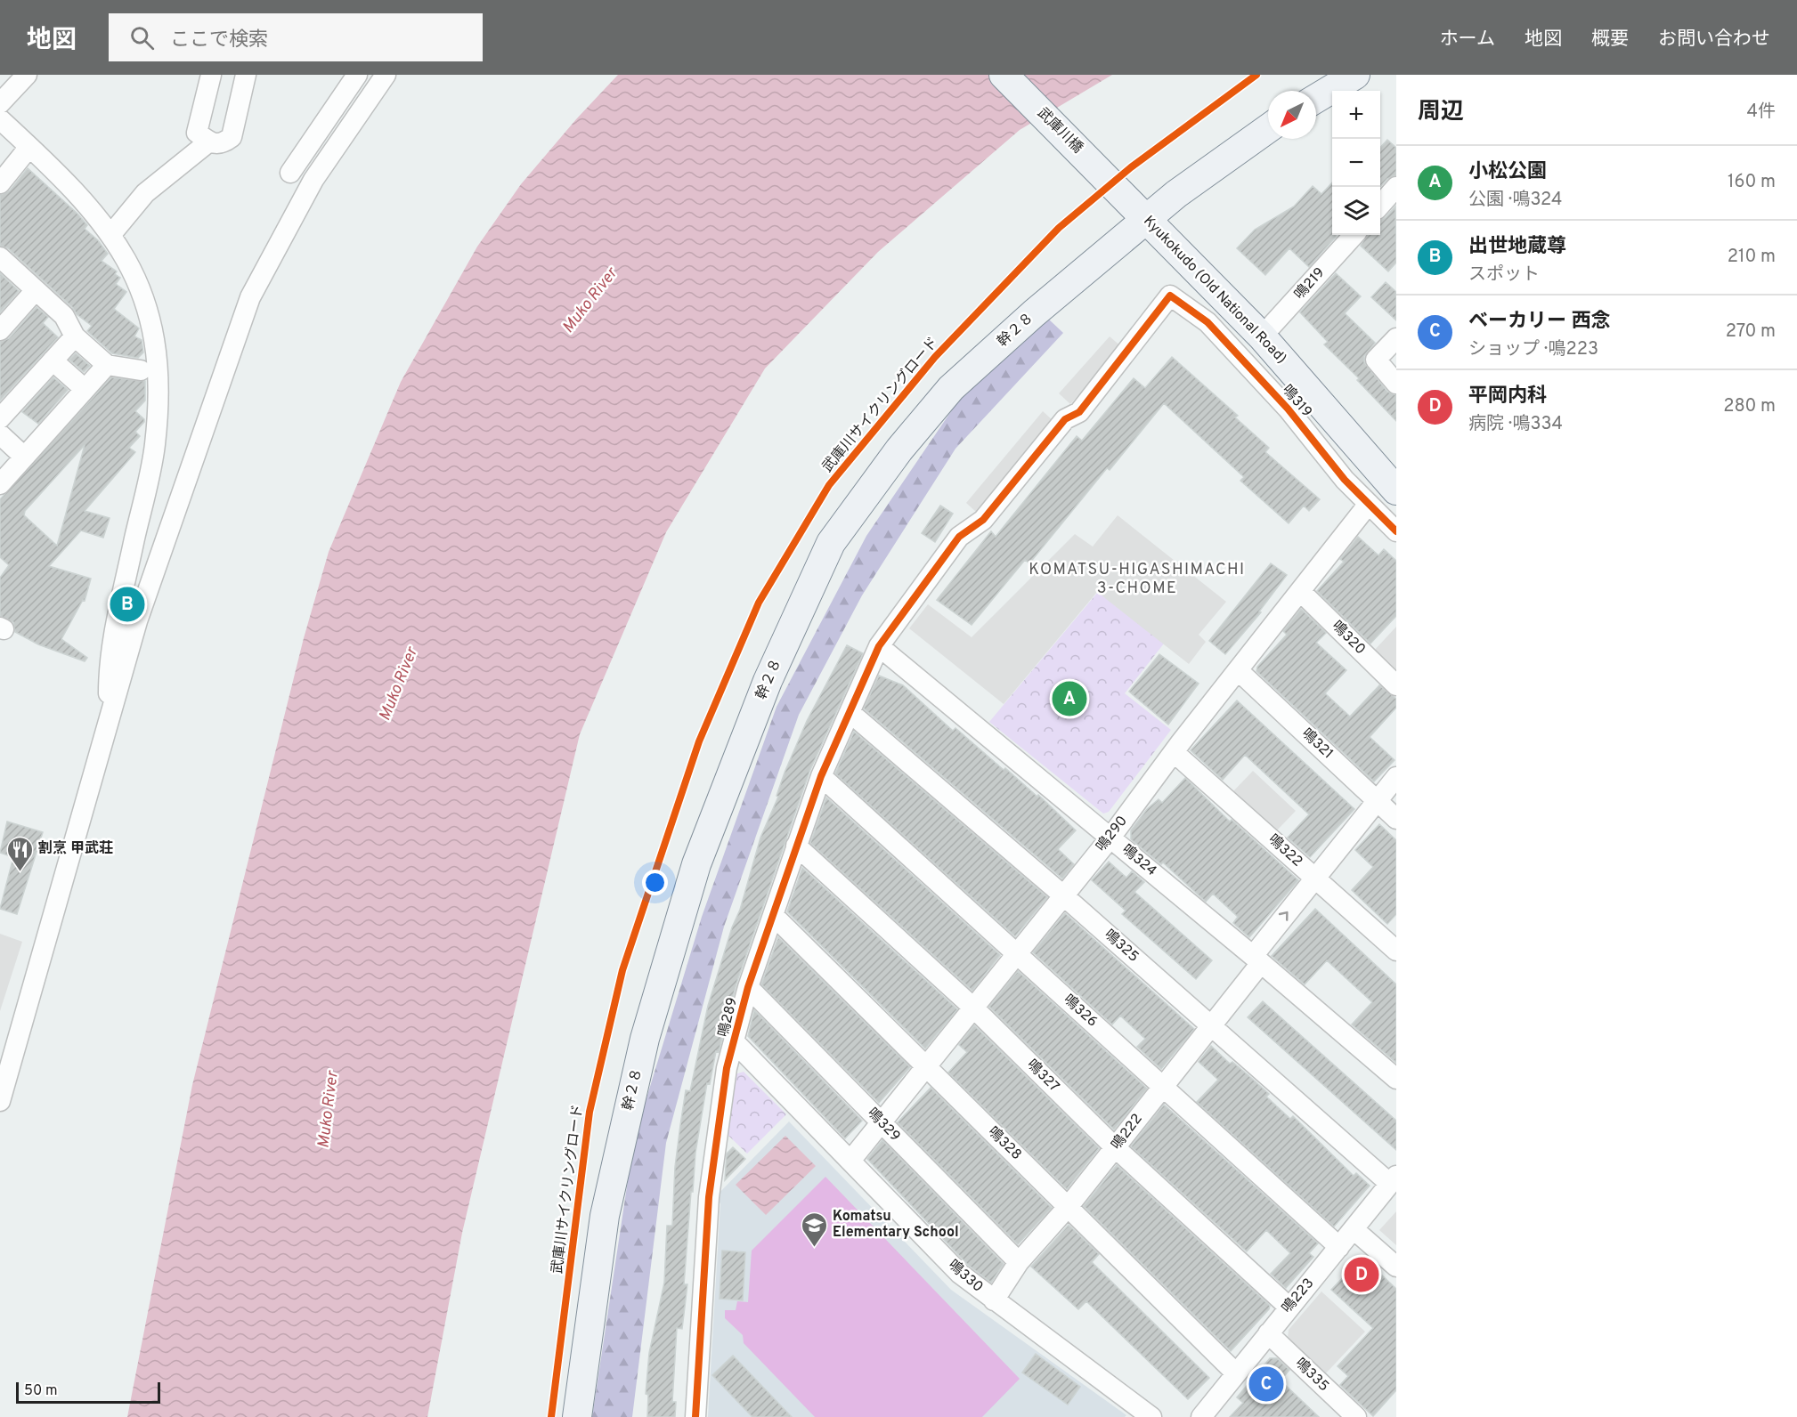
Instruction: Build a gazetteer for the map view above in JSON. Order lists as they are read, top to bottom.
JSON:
{
  "streets": {
    "street": [
      "武庫川橋",
      "鳴219",
      "Kyukokudo (Old National Road)",
      "幹２８",
      "鳴319",
      "鳴320",
      "鳴321",
      "鳴290",
      "鳴322",
      "鳴324",
      "鳴325",
      "鳴326",
      "鳴289",
      "鳴327",
      "鳴329",
      "鳴222",
      "鳴328",
      "鳴330",
      "鳴223",
      "鳴335"
    ],
    "cycle path": ["武庫川サイクリングロード"]
  },
  "crossings": [
    ["武庫川橋", "Kyukokudo (Old National Road)"],
    ["鳴219", "Kyukokudo (Old National Road)"],
    ["Kyukokudo (Old National Road)", "幹２８"],
    ["鳴319", "鳴290"],
    ["鳴319", "鳴289"],
    ["鳴320", "鳴290"],
    ["鳴321", "鳴290"],
    ["鳴321", "鳴222"],
    ["鳴290", "鳴322"],
    ["鳴290", "鳴324"],
    ["鳴290", "鳴325"],
    ["鳴290", "鳴326"],
    ["鳴290", "鳴327"],
    ["鳴290", "鳴329"],
    ["鳴290", "鳴328"],
    ["鳴290", "鳴330"],
    ["鳴322", "鳴222"],
    ["鳴324", "鳴289"],
    ["鳴324", "鳴222"],
    ["鳴325", "鳴289"],
    ["鳴325", "鳴222"],
    ["鳴325", "鳴223"],
    ["鳴326", "鳴289"],
    ["鳴326", "鳴222"],
    ["鳴326", "鳴223"],
    ["鳴289", "鳴327"],
    ["鳴289", "鳴329"],
    ["鳴289", "鳴328"],
    ["鳴289", "鳴330"],
    ["鳴327", "鳴222"],
    ["鳴327", "鳴223"],
    ["鳴329", "鳴222"],
    ["鳴222", "鳴328"],
    ["鳴222", "鳴330"],
    ["鳴328", "鳴223"],
    ["鳴223", "鳴335"]
  ],
  "districts": ["KOMATSU-HIGASHIMACHI 3-CHOME"],
  "water": ["Muko River"],
  "places": {
    "restaurant": ["割烹 甲武荘"],
    "school or university": ["Komatsu Elementary School"]
  },
  "scale_bar": "50 m",
  "north": "bottom left",
  "page": {
    "header": "地図",
    "search": "ここで検索",
    "nav": [
      "ホーム",
      "地図",
      "概要",
      "お問い合わせ"
    ],
    "heading": ["周辺", "4件"],
    "map_buttons": ["+", "−"],
    "list": [
      {
        "mark": "A",
        "name": "小松公園",
        "note": "公園 · 鳴324",
        "value": "160 m"
      },
      {
        "mark": "B",
        "name": "出世地蔵尊",
        "note": "スポット",
        "value": "210 m"
      },
      {
        "mark": "C",
        "name": "ベーカリー 西念",
        "note": "ショップ · 鳴223",
        "value": "270 m"
      },
      {
        "mark": "D",
        "name": "平岡内科",
        "note": "病院 · 鳴334",
        "value": "280 m"
      }
    ],
    "pins": [
      "B",
      "A",
      "D",
      "C"
    ],
    "scale": "50 m"
  }
}
